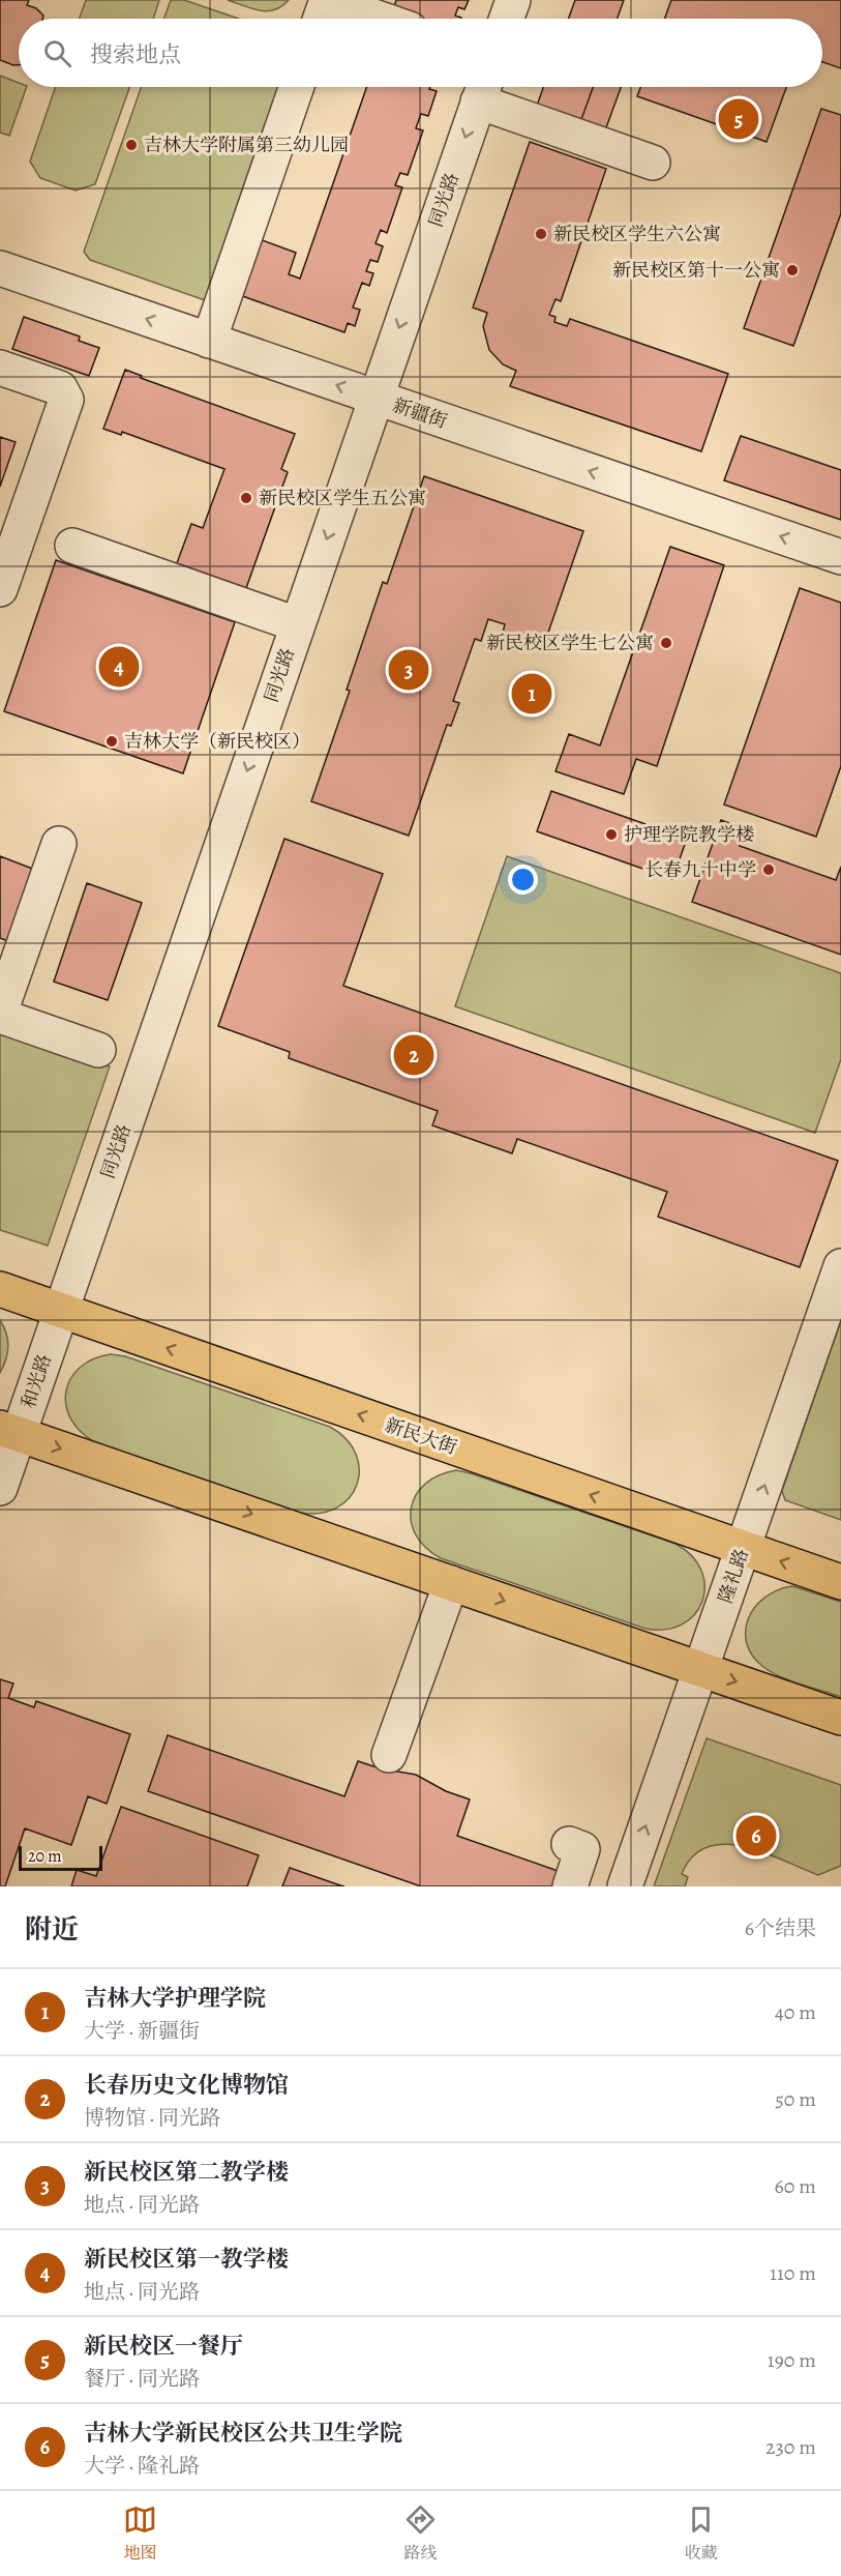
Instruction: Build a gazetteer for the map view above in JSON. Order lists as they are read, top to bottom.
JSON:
{
  "streets": {
    "main road": ["新民大街"],
    "street": [
      "同光路",
      "新疆街",
      "和光路",
      "隆礼路"
    ]
  },
  "crossings": [
    ["同光路", "新疆街"],
    ["同光路", "和光路"],
    ["同光路", "新民大街"],
    ["和光路", "新民大街"],
    ["新民大街", "隆礼路"]
  ],
  "one_way": ["新疆街"],
  "places": [
    "吉林大学附属第三幼儿园",
    "新民校区学生六公寓",
    "新民校区第十一公寓",
    "新民校区学生五公寓",
    "新民校区学生七公寓",
    "吉林大学（新民校区）",
    "护理学院教学楼",
    "长春九十中学"
  ],
  "scale_bar": "20 m",
  "page": {
    "search": "搜索地点",
    "pins": [
      "5",
      "4",
      "3",
      "1",
      "2",
      "6"
    ],
    "scale": "20 m",
    "heading": ["附近", "6个结果"],
    "list": [
      {
        "mark": "1",
        "name": "吉林大学护理学院",
        "note": "大学 · 新疆街",
        "value": "40 m"
      },
      {
        "mark": "2",
        "name": "长春历史文化博物馆",
        "note": "博物馆 · 同光路",
        "value": "50 m"
      },
      {
        "mark": "3",
        "name": "新民校区第二教学楼",
        "note": "地点 · 同光路",
        "value": "60 m"
      },
      {
        "mark": "4",
        "name": "新民校区第一教学楼",
        "note": "地点 · 同光路",
        "value": "110 m"
      },
      {
        "mark": "5",
        "name": "新民校区一餐厅",
        "note": "餐厅 · 同光路",
        "value": "190 m"
      },
      {
        "mark": "6",
        "name": "吉林大学新民校区公共卫生学院",
        "note": "大学 · 隆礼路",
        "value": "230 m"
      }
    ],
    "nav": ["地图", "路线", "收藏"]
  }
}
